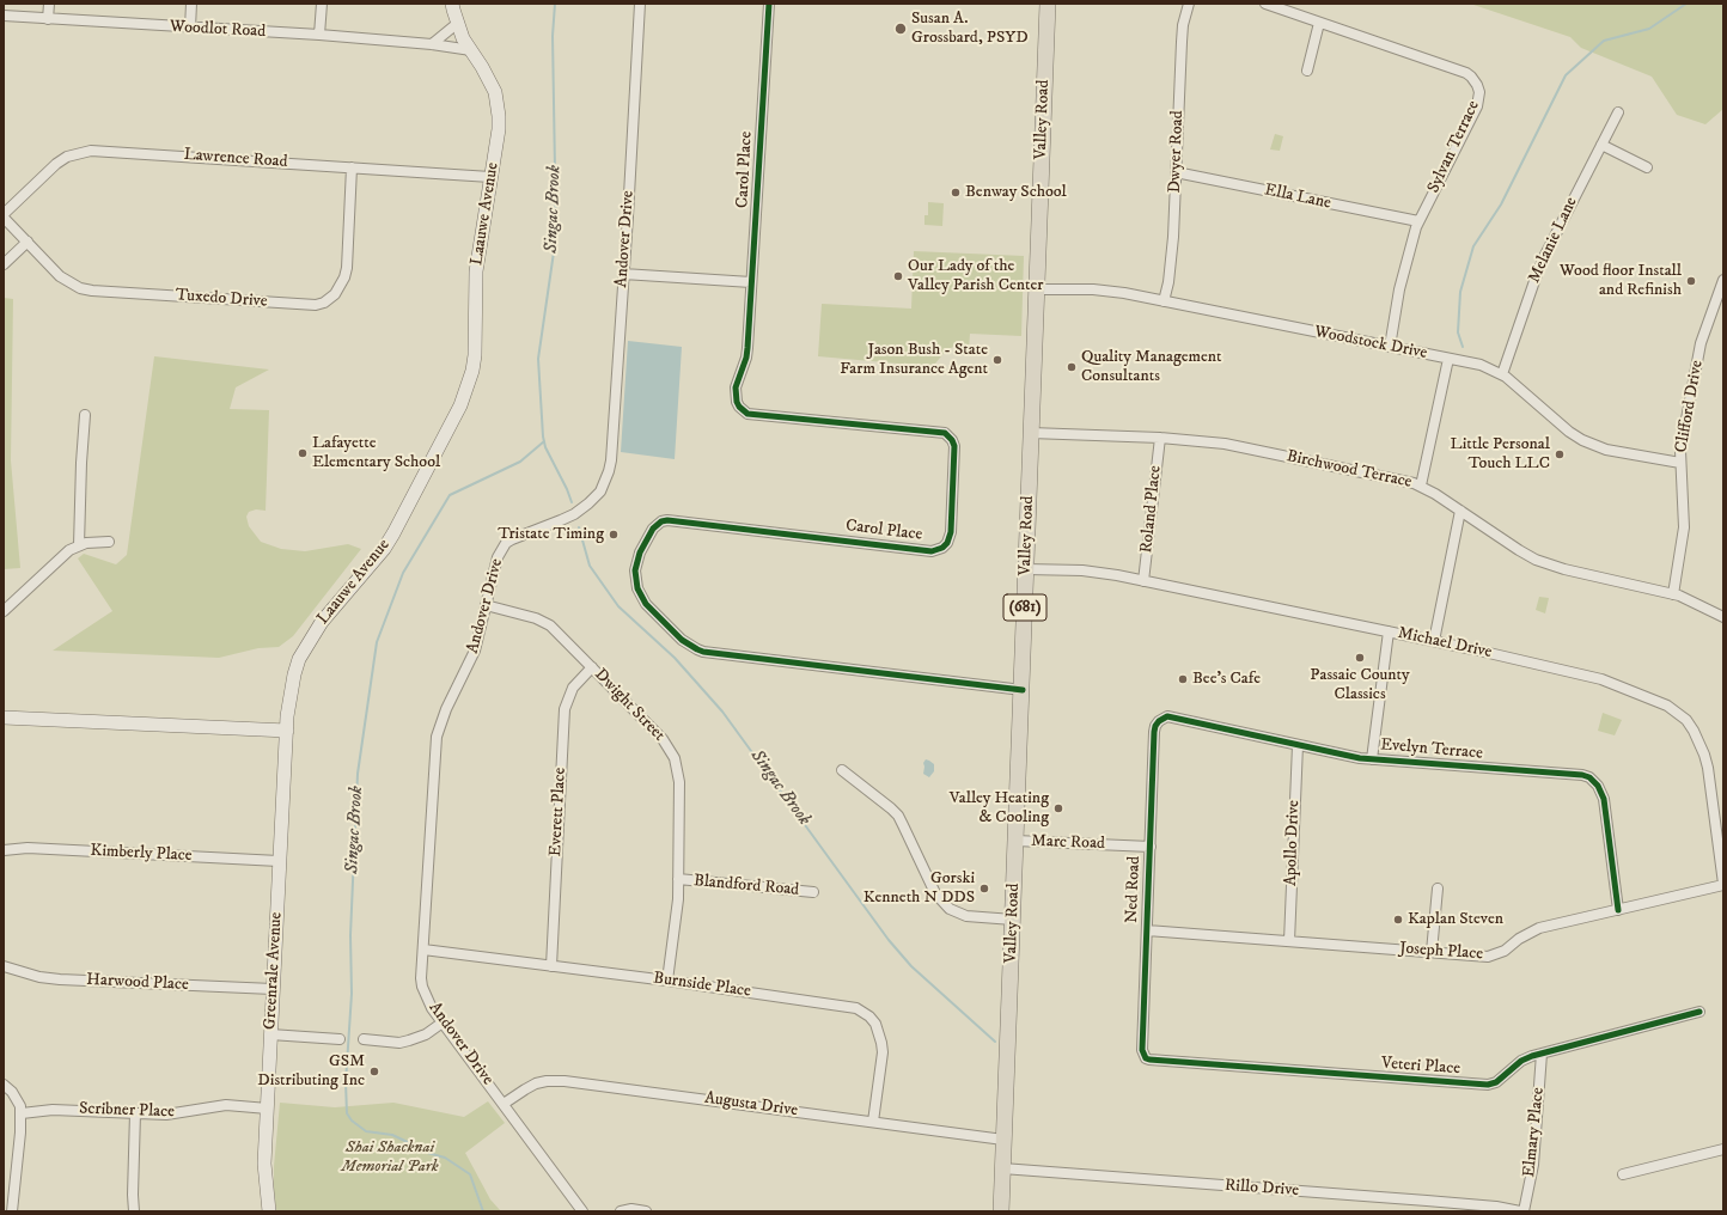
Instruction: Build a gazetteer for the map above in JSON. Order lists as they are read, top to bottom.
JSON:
{
  "streets": {
    "main road": ["Valley Road", "(681)"],
    "street": [
      "Woodlot Road",
      "Sylvan Terrace",
      "Dwyer Road",
      "Lawrence Road",
      "Carol Place",
      "Ella Lane",
      "Laauwe Avenue",
      "Andover Drive",
      "Melanie Lane",
      "Tuxedo Drive",
      "Woodstock Drive",
      "Clifford Drive",
      "Birchwood Terrace",
      "Roland Place",
      "Michael Drive",
      "Dwight Street",
      "Evelyn Terrace",
      "Everett Place",
      "Marc Road",
      "Apollo Drive",
      "Kimberly Place",
      "Blandford Road",
      "Ned Road",
      "Joseph Place",
      "Greenrale Avenue",
      "Harwood Place",
      "Burnside Place",
      "Veteri Place",
      "Augusta Drive",
      "Scribner Place",
      "Elmary Place",
      "Rillo Drive"
    ]
  },
  "crossings": [
    ["Woodlot Road", "Laauwe Avenue"],
    ["Valley Road", "Carol Place"],
    ["Valley Road", "Woodstock Drive"],
    ["Valley Road", "Birchwood Terrace"],
    ["Valley Road", "Michael Drive"],
    ["Valley Road", "Marc Road"],
    ["Valley Road", "Augusta Drive"],
    ["Valley Road", "Rillo Drive"],
    ["Sylvan Terrace", "Ella Lane"],
    ["Sylvan Terrace", "Woodstock Drive"],
    ["Dwyer Road", "Ella Lane"],
    ["Dwyer Road", "Woodstock Drive"],
    ["Lawrence Road", "Laauwe Avenue"],
    ["Lawrence Road", "Tuxedo Drive"],
    ["Laauwe Avenue", "Greenrale Avenue"],
    ["Andover Drive", "Dwight Street"],
    ["Andover Drive", "Burnside Place"],
    ["Andover Drive", "Augusta Drive"],
    ["Melanie Lane", "Woodstock Drive"],
    ["Woodstock Drive", "Clifford Drive"],
    ["Clifford Drive", "Birchwood Terrace"],
    ["Birchwood Terrace", "Roland Place"],
    ["Roland Place", "Michael Drive"],
    ["Michael Drive", "Joseph Place"],
    ["Dwight Street", "Everett Place"],
    ["Dwight Street", "Blandford Road"],
    ["Dwight Street", "Burnside Place"],
    ["Evelyn Terrace", "Apollo Drive"],
    ["Evelyn Terrace", "Ned Road"],
    ["Evelyn Terrace", "Joseph Place"],
    ["Everett Place", "Burnside Place"],
    ["Marc Road", "Ned Road"],
    ["Apollo Drive", "Joseph Place"],
    ["Kimberly Place", "Greenrale Avenue"],
    ["Ned Road", "Joseph Place"],
    ["Ned Road", "Veteri Place"],
    ["Greenrale Avenue", "Harwood Place"],
    ["Greenrale Avenue", "Scribner Place"],
    ["Burnside Place", "Augusta Drive"],
    ["Veteri Place", "Elmary Place"],
    ["Elmary Place", "Rillo Drive"]
  ],
  "water": ["Singac Brook"],
  "parks": ["Shai Shacknai Memorial Park"],
  "places": [
    "Susan A. Grossbard, PSYD",
    "Benway School",
    "Our Lady of the Valley Parish Center",
    "Wood floor Install and Refinish",
    "Jason Bush - State Farm Insurance Agent",
    "Quality Management Consultants",
    "Lafayette Elementary School",
    "Little Personal Touch LLC",
    "Tristate Timing",
    "Passaic County Classics",
    "Bee's Cafe",
    "Valley Heating & Cooling",
    "Gorski Kenneth N DDS",
    "Kaplan Steven",
    "GSM Distributing Inc"
  ]
}
